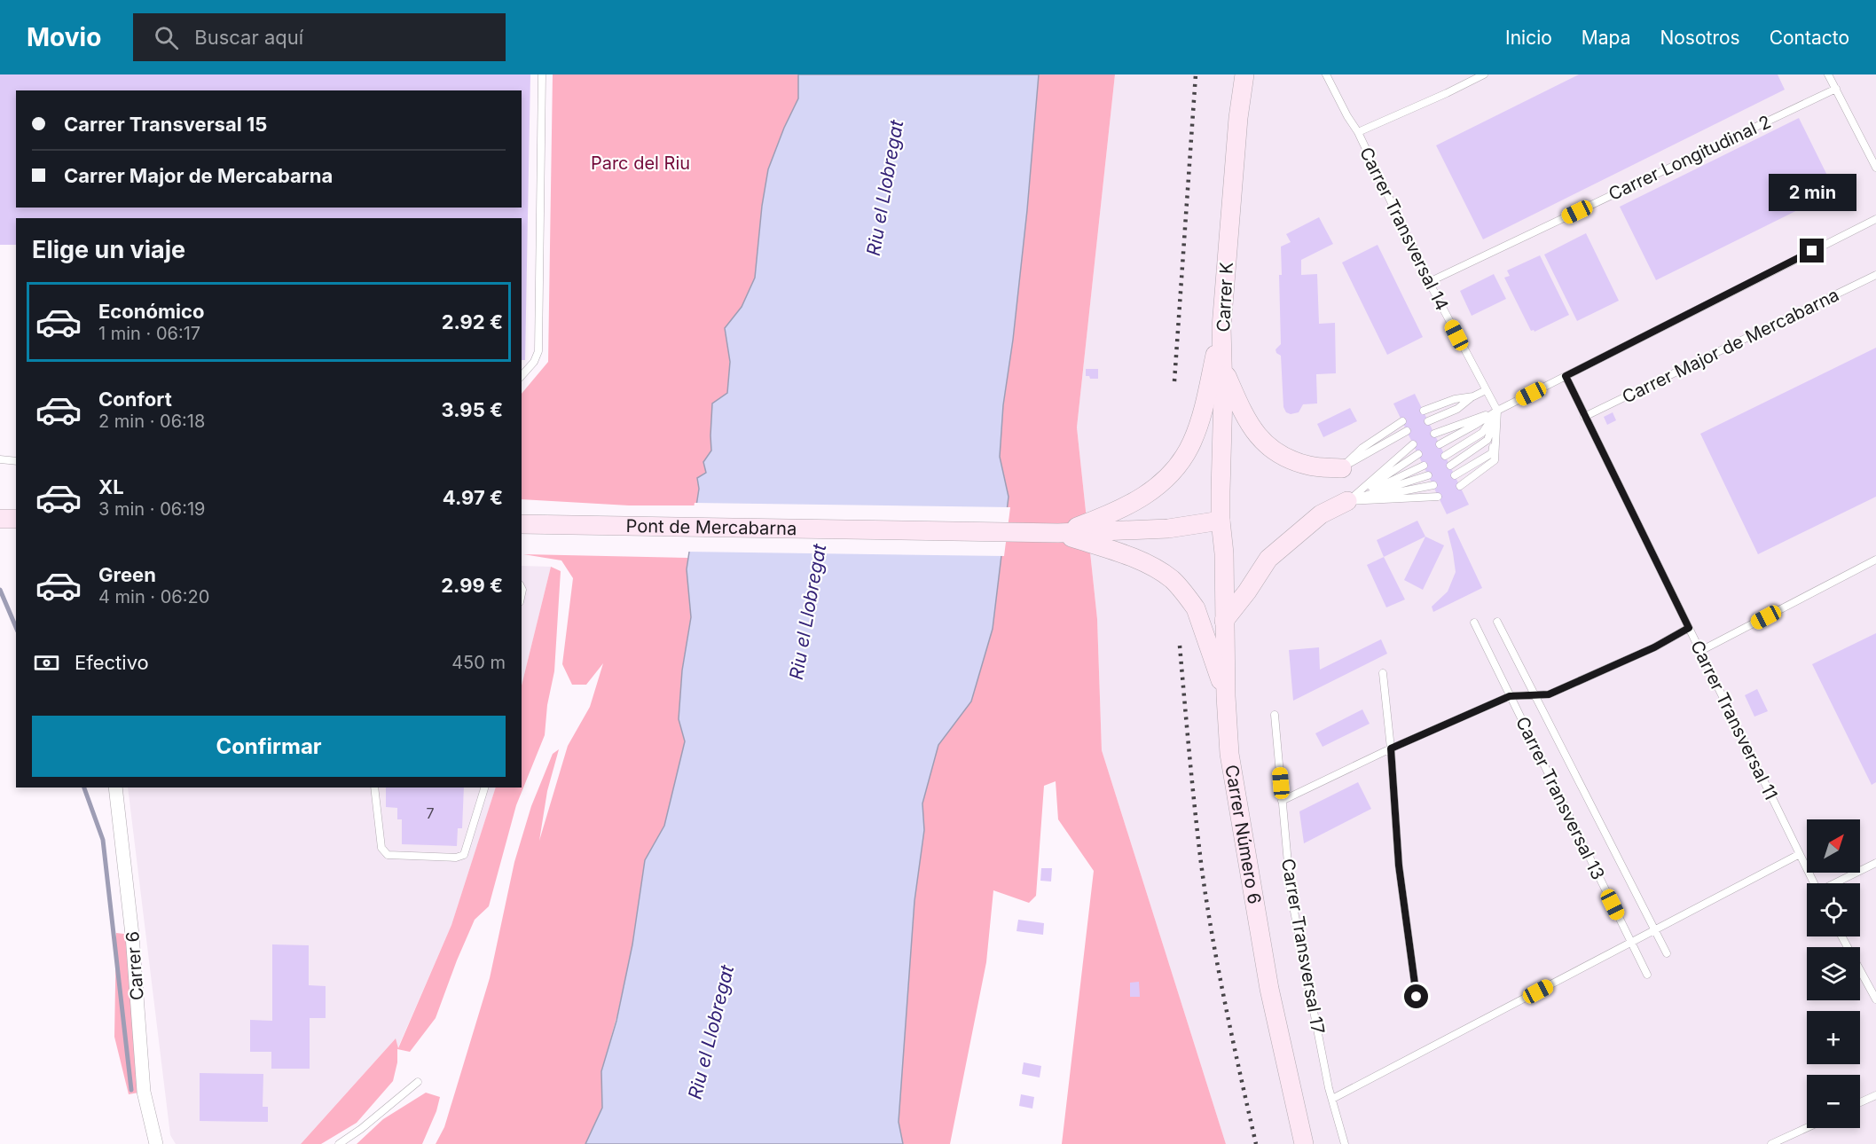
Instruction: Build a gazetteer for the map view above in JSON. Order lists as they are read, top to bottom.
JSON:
{
  "streets": {
    "main road": ["Carrer K", "Pont de Mercabarna", "Carrer Número 6"],
    "street": ["Carrer 6"],
    "lane": [
      "Carrer Longitudinal 2",
      "Carrer Transversal 14",
      "Carrer Major de Mercabarna",
      "Carrer Transversal 11",
      "Carrer Transversal 13",
      "Carrer Transversal 17"
    ]
  },
  "crossings": [
    ["Carrer Longitudinal 2", "Carrer Transversal 14"],
    ["Carrer K", "Carrer Número 6"],
    ["Carrer Major de Mercabarna", "Carrer Transversal 11"]
  ],
  "water": ["Riu el Llobregat"],
  "parks": ["Parc del Riu"],
  "house_numbers": ["7"],
  "north": "top right",
  "page": {
    "header": "Movio",
    "search": "Buscar aquí",
    "nav": [
      "Inicio",
      "Mapa",
      "Nosotros",
      "Contacto"
    ],
    "banner": ["Carrer Transversal 15", "Carrer Major de Mercabarna"],
    "bubble": "2 min",
    "heading": "Elige un viaje",
    "list": [
      {
        "name": "Económico",
        "note": "1 min · 06:17",
        "value": "2.92 €"
      },
      {
        "name": "Confort",
        "note": "2 min · 06:18",
        "value": "3.95 €"
      },
      {
        "name": "XL",
        "note": "3 min · 06:19",
        "value": "4.97 €"
      },
      {
        "name": "Green",
        "note": "4 min · 06:20",
        "value": "2.99 €"
      }
    ],
    "pay": ["Efectivo", "450 m"],
    "buttons": "Confirmar",
    "map_buttons": ["+", "−"]
  }
}
